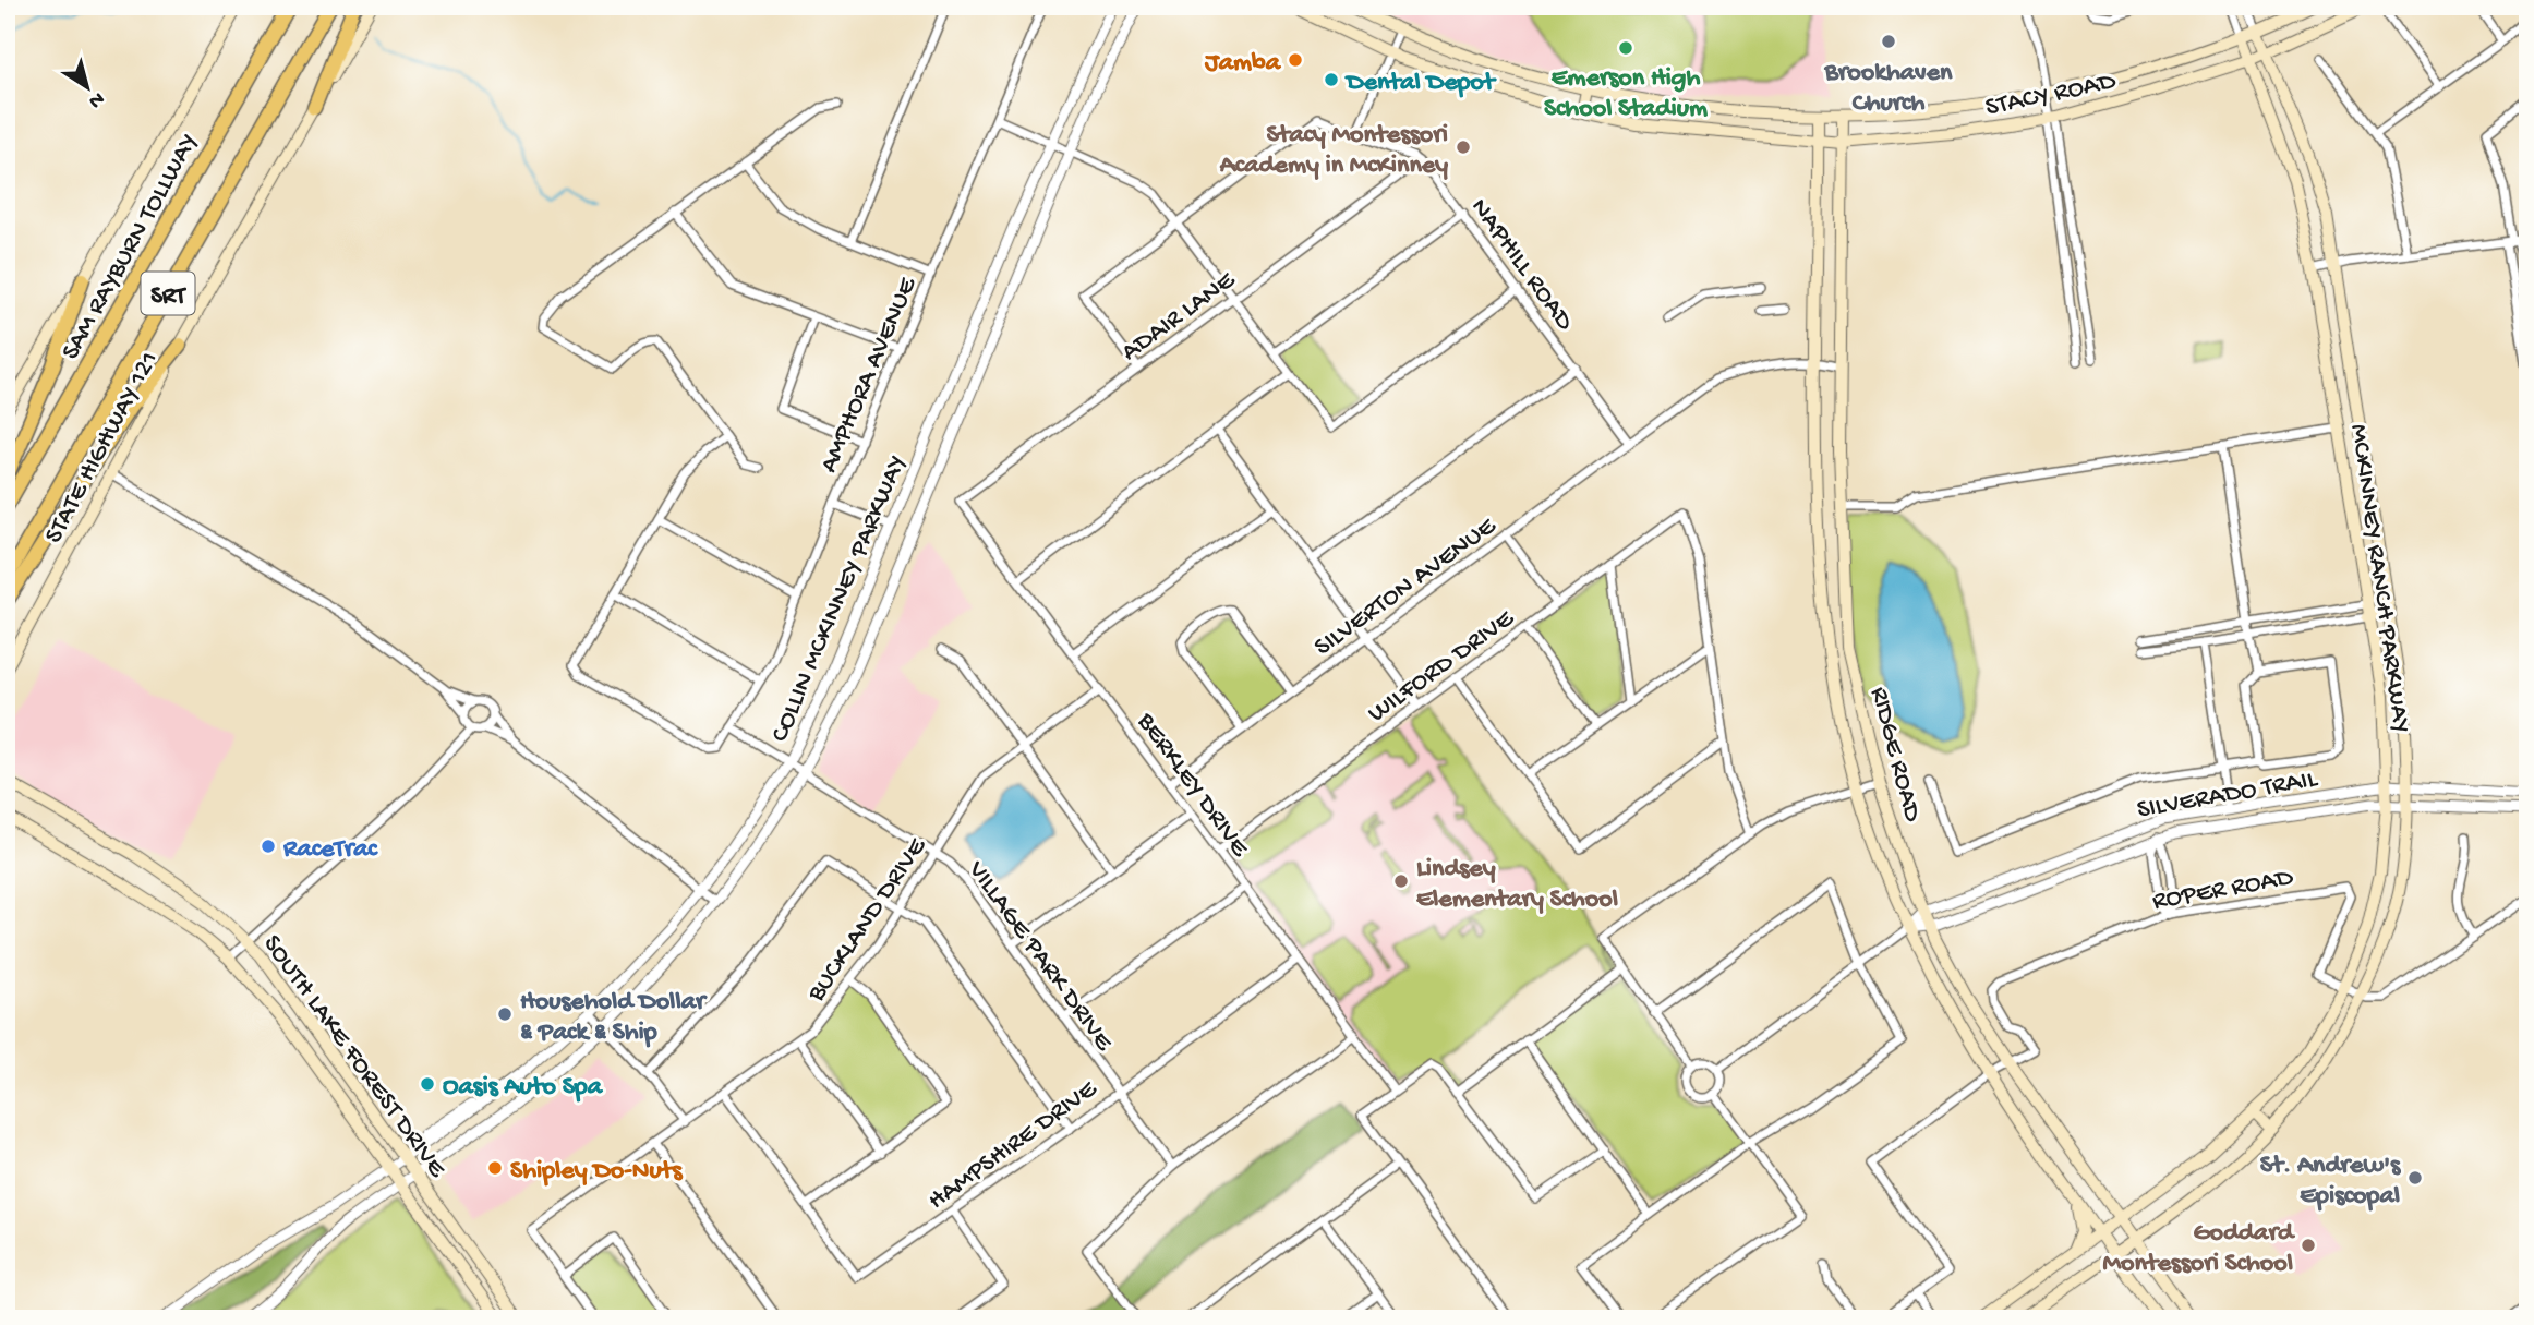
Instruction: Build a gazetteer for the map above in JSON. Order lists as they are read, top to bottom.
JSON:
{
  "streets": {
    "highway": ["SAM RAYBURN TOLLWAY", "SRT"],
    "main road": [
      "STACY ROAD",
      "STATE HIGHWAY 121",
      "MCKINNEY RANCH PARKWAY",
      "RIDGE ROAD",
      "SOUTH LAKE FOREST DRIVE"
    ],
    "street": [
      "NAPHILL ROAD",
      "ADAIR LANE",
      "AMPHORA AVENUE",
      "SILVERTON AVENUE",
      "COLLIN MCKINNEY PARKWAY",
      "WILFORD DRIVE",
      "BERKLEY DRIVE",
      "SILVERADO TRAIL",
      "ROPER ROAD",
      "BUCKLAND DRIVE",
      "VILLAGE PARK DRIVE",
      "HAMPSHIRE DRIVE"
    ]
  },
  "crossings": [
    ["STACY ROAD", "MCKINNEY RANCH PARKWAY"],
    ["STACY ROAD", "RIDGE ROAD"],
    ["NAPHILL ROAD", "ADAIR LANE"],
    ["NAPHILL ROAD", "SILVERTON AVENUE"],
    ["ADAIR LANE", "BERKLEY DRIVE"],
    ["AMPHORA AVENUE", "VILLAGE PARK DRIVE"],
    ["MCKINNEY RANCH PARKWAY", "RIDGE ROAD"],
    ["MCKINNEY RANCH PARKWAY", "SILVERADO TRAIL"],
    ["MCKINNEY RANCH PARKWAY", "ROPER ROAD"],
    ["SILVERTON AVENUE", "RIDGE ROAD"],
    ["SILVERTON AVENUE", "BERKLEY DRIVE"],
    ["COLLIN MCKINNEY PARKWAY", "VILLAGE PARK DRIVE"],
    ["COLLIN MCKINNEY PARKWAY", "SOUTH LAKE FOREST DRIVE"],
    ["WILFORD DRIVE", "BERKLEY DRIVE"],
    ["RIDGE ROAD", "SILVERADO TRAIL"],
    ["RIDGE ROAD", "ROPER ROAD"],
    ["BERKLEY DRIVE", "BUCKLAND DRIVE"],
    ["BERKLEY DRIVE", "HAMPSHIRE DRIVE"],
    ["BUCKLAND DRIVE", "VILLAGE PARK DRIVE"],
    ["VILLAGE PARK DRIVE", "HAMPSHIRE DRIVE"]
  ],
  "places": [
    "Brookhaven Church",
    "Emerson High School Stadium",
    "Jamba",
    "Dental Depot",
    "Stacy Montessori Academy in McKinney",
    "RaceTrac",
    "Lindsey Elementary School",
    "Household Dollar & Pack & Ship",
    "Oasis Auto Spa",
    "Shipley Do-Nuts",
    "St. Andrew's Episcopal",
    "Goddard Montessori School"
  ],
  "north": "bottom right"
}
